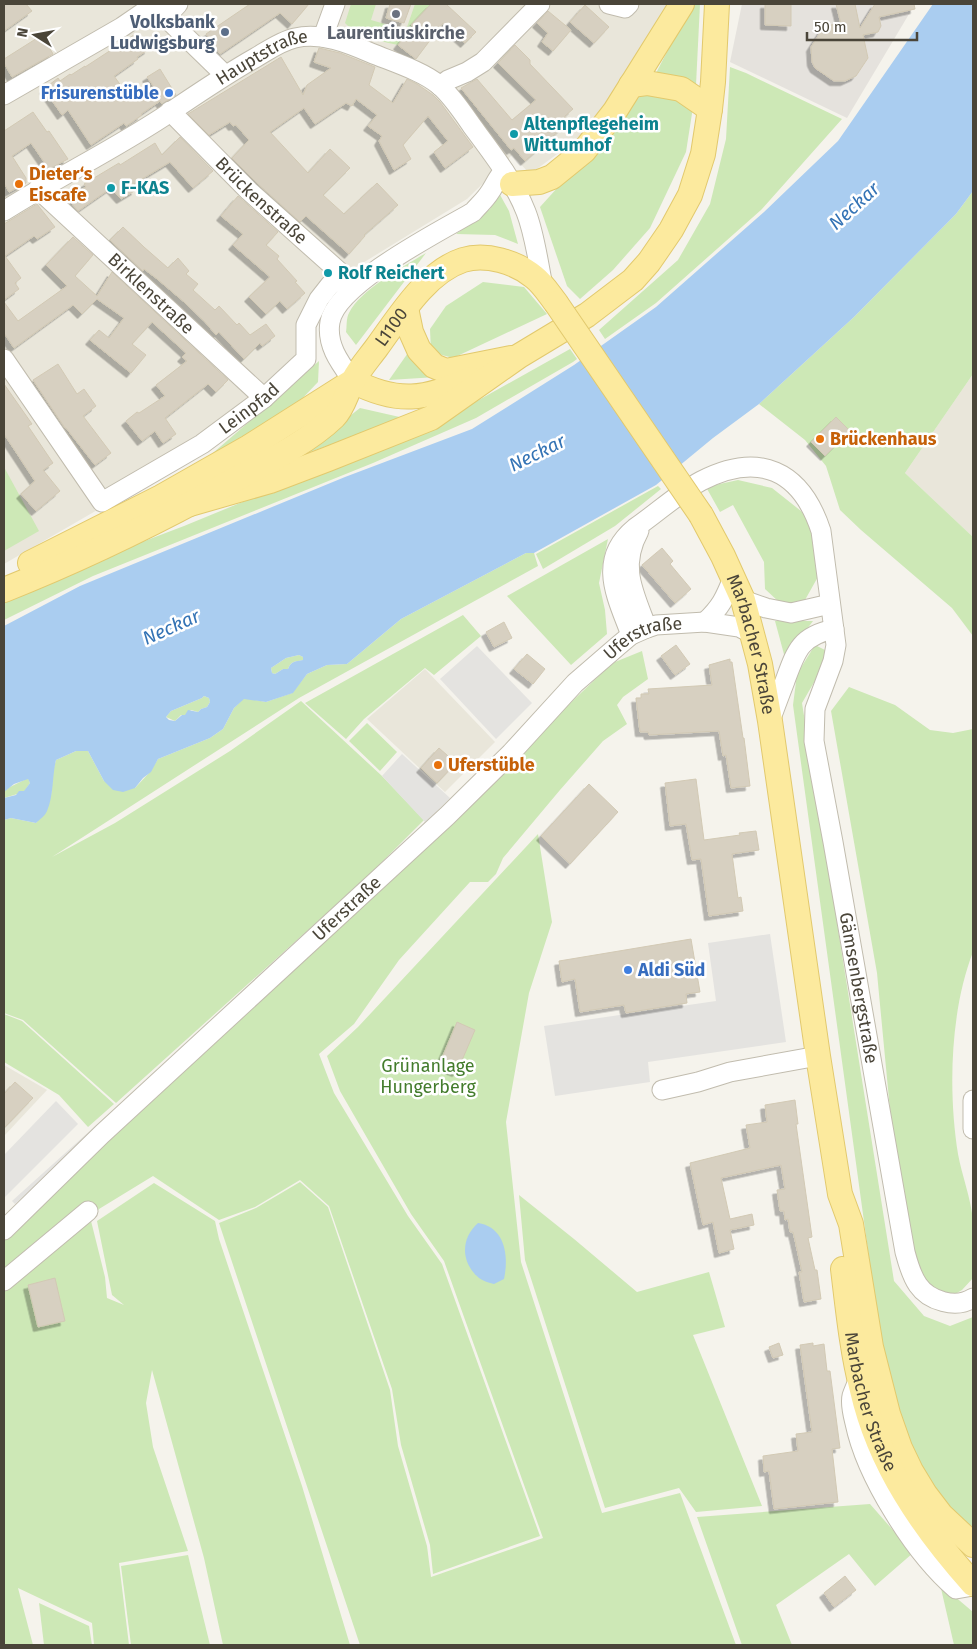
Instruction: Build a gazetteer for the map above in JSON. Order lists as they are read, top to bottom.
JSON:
{
  "streets": {
    "main road": ["L1100", "Marbacher Straße"],
    "street": [
      "Hauptstraße",
      "Brückenstraße",
      "Birklenstraße",
      "Leinpfad",
      "Uferstraße",
      "Gämsenbergstraße"
    ]
  },
  "crossings": [
    ["Hauptstraße", "Brückenstraße"],
    ["Hauptstraße", "Birklenstraße"],
    ["Hauptstraße", "L1100"],
    ["Hauptstraße", "Leinpfad"],
    ["Hauptstraße", "Marbacher Straße"],
    ["Brückenstraße", "Leinpfad"],
    ["Birklenstraße", "Leinpfad"],
    ["L1100", "Marbacher Straße"],
    ["Uferstraße", "Marbacher Straße"],
    ["Uferstraße", "Gämsenbergstraße"]
  ],
  "water": ["Neckar"],
  "parks": ["Grünanlage Hungerberg"],
  "places": [
    "Laurentiuskirche",
    "Volksbank Ludwigsburg",
    "Frisurenstüble",
    "Altenpflegeheim Wittumhof",
    "Dieter‘s Eiscafe",
    "F-KAS",
    "Rolf Reichert",
    "Brückenhaus",
    "Uferstüble",
    "Aldi Süd"
  ],
  "scale_bar": "50 m",
  "north": "left"
}
